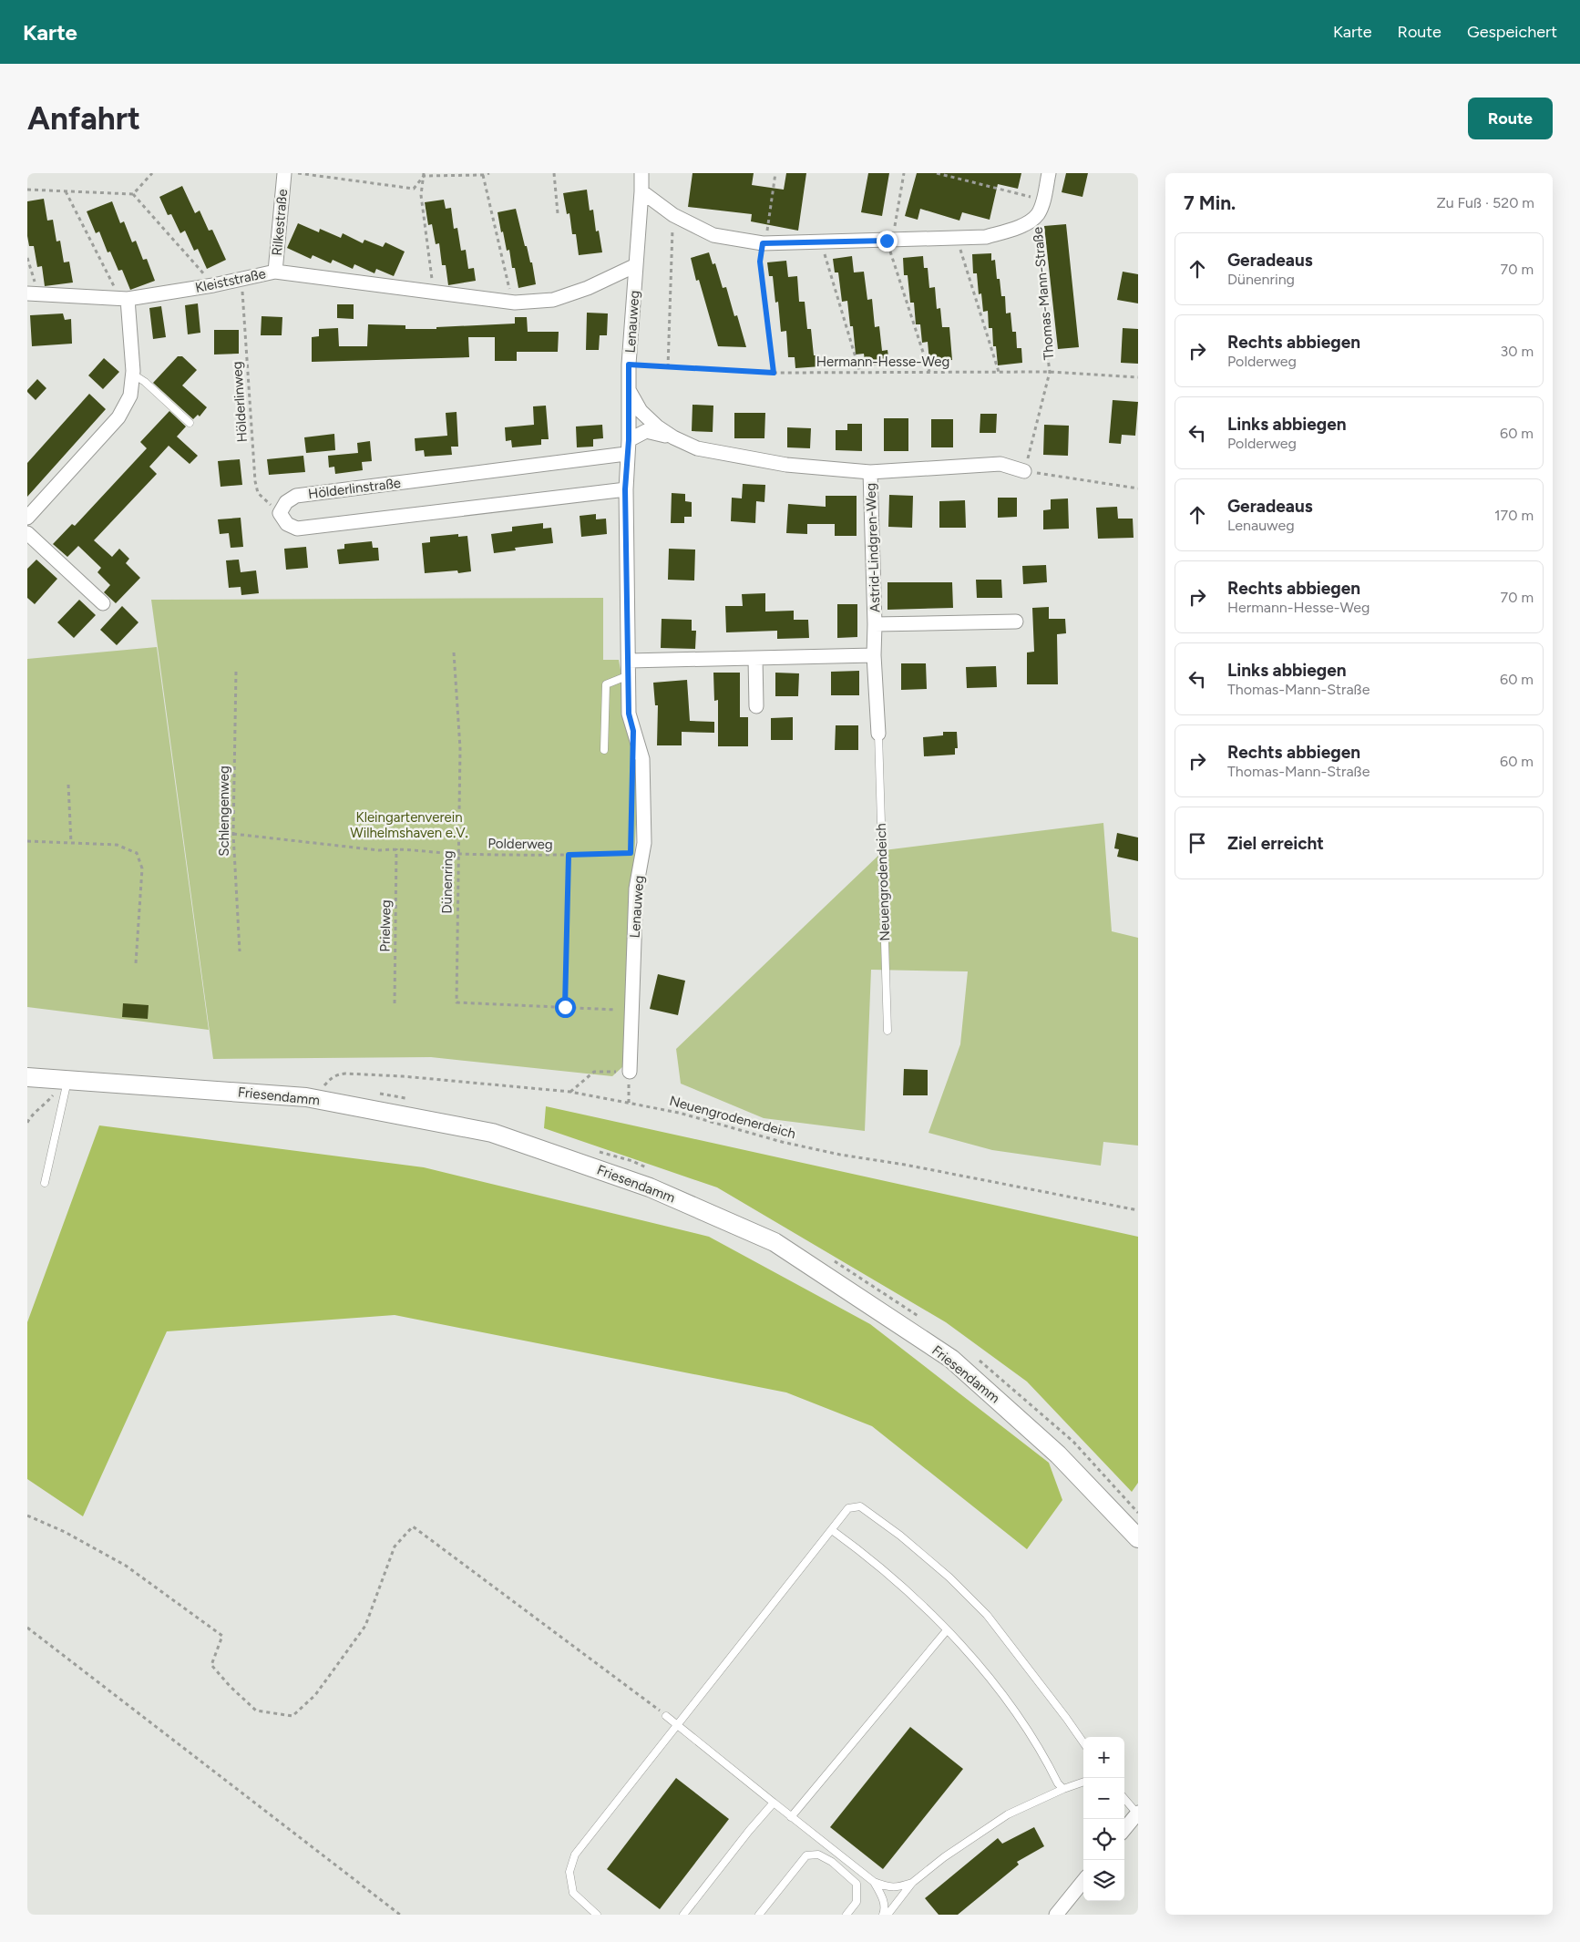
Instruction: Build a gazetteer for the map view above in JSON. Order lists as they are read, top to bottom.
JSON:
{
  "streets": {
    "main road": ["Friesendamm"],
    "street": [
      "Rilkestraße",
      "Kleiststraße",
      "Thomas-Mann-Straße",
      "Lenauweg",
      "Hölderlinstraße",
      "Astrid-Lindgren-Weg"
    ],
    "lane": ["Neuengrodendeich"],
    "path": [
      "Hermann-Hesse-Weg",
      "Hölderlinweg",
      "Schlengenweg",
      "Polderweg",
      "Dünenring",
      "Prielweg",
      "Neuengrodenerdeich"
    ]
  },
  "crossings": [
    ["Rilkestraße", "Kleiststraße"],
    ["Kleiststraße", "Lenauweg"],
    ["Kleiststraße", "Hölderlinweg"],
    ["Thomas-Mann-Straße", "Lenauweg"],
    ["Thomas-Mann-Straße", "Hermann-Hesse-Weg"],
    ["Lenauweg", "Hermann-Hesse-Weg"],
    ["Lenauweg", "Hölderlinstraße"],
    ["Hölderlinweg", "Hölderlinstraße"],
    ["Astrid-Lindgren-Weg", "Neuengrodendeich"],
    ["Schlengenweg", "Polderweg"],
    ["Polderweg", "Dünenring"],
    ["Polderweg", "Prielweg"]
  ],
  "parks": ["Kleingartenverein Wilhelmshaven e.V."],
  "page": {
    "header": "Karte",
    "nav": ["Karte", "Route", "Gespeichert"],
    "buttons": "Route",
    "title": "Anfahrt",
    "heading": ["7 Min.", "Zu Fuß · 520 m"],
    "list": [
      ["Geradeaus", "Dünenring", "70 m"],
      ["Rechts abbiegen", "Polderweg", "30 m"],
      ["Links abbiegen", "Polderweg", "60 m"],
      ["Geradeaus", "Lenauweg", "170 m"],
      ["Rechts abbiegen", "Hermann-Hesse-Weg", "70 m"],
      ["Links abbiegen", "Thomas-Mann-Straße", "60 m"],
      ["Rechts abbiegen", "Thomas-Mann-Straße", "60 m"],
      "Ziel erreicht"
    ],
    "map_buttons": ["+", "−"]
  }
}
